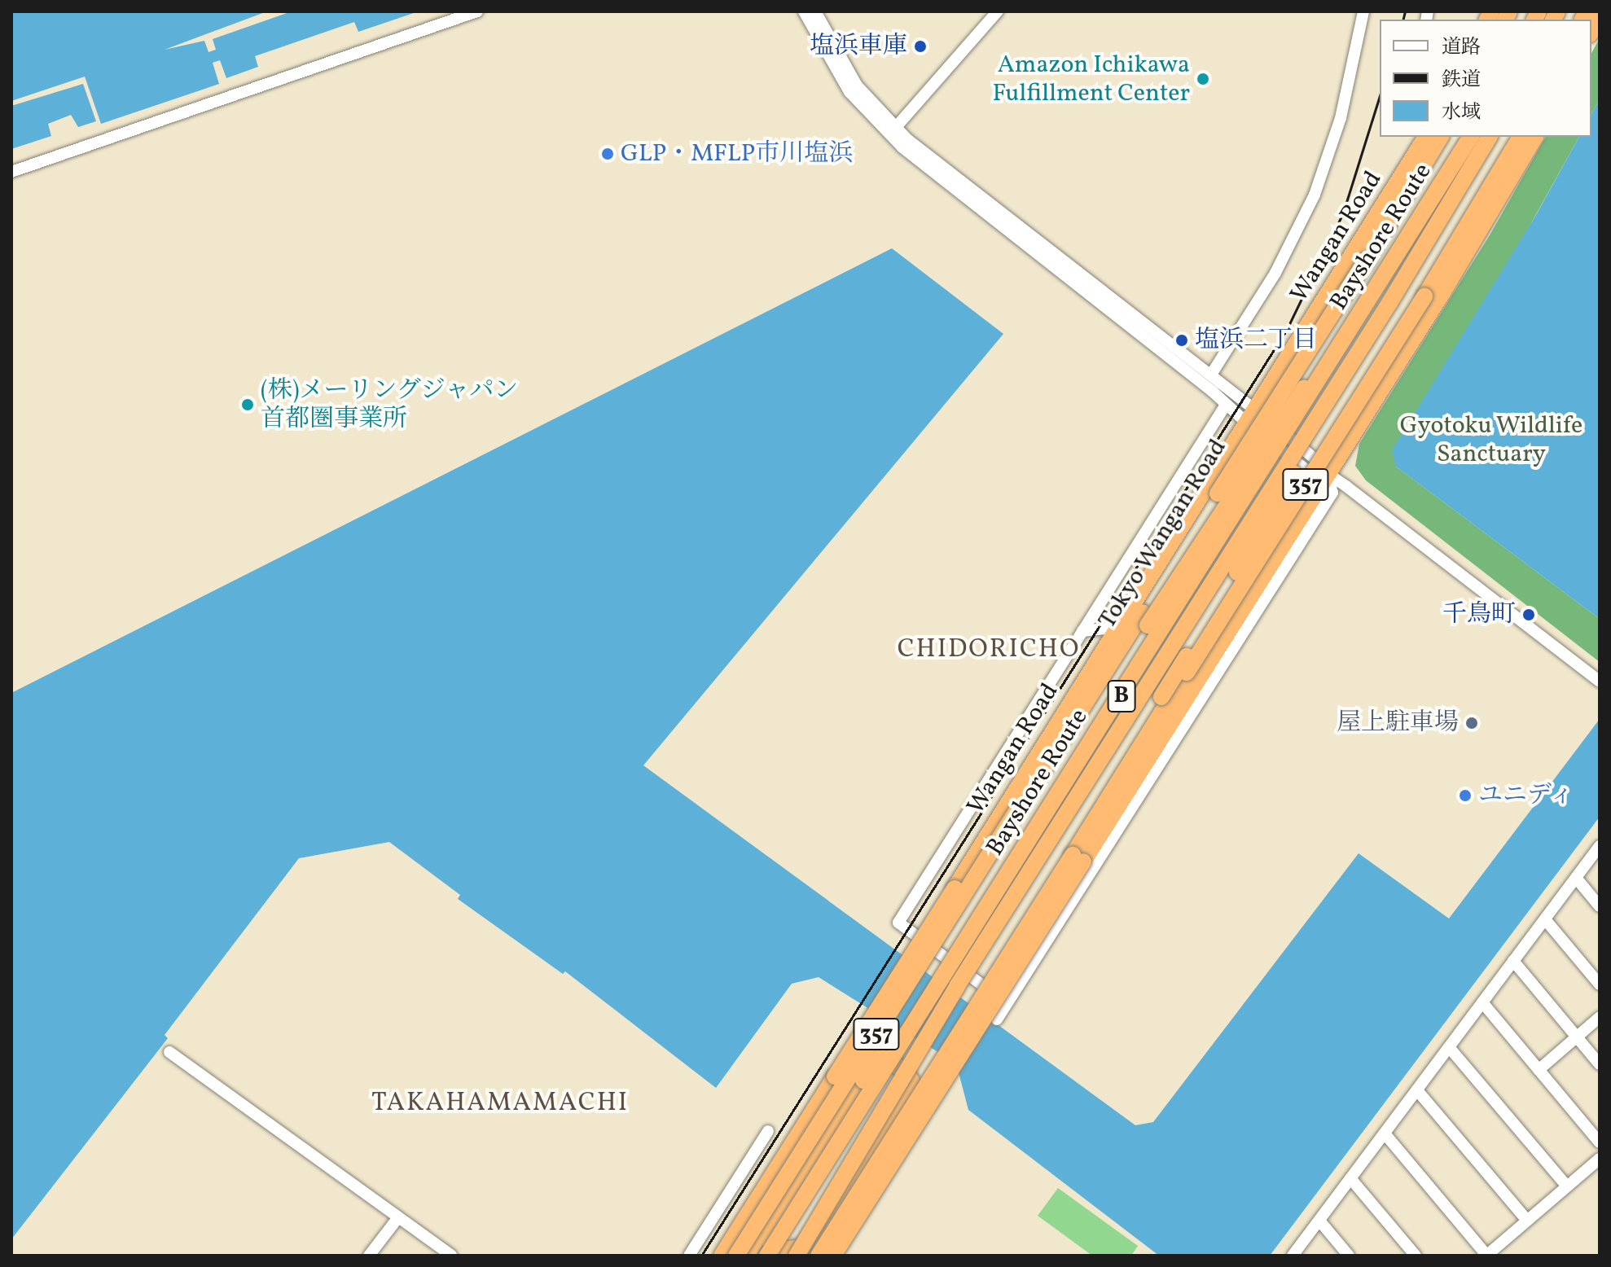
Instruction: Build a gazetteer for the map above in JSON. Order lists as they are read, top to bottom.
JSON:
{
  "streets": {
    "highway": [
      "Wangan Road",
      "Bayshore Route",
      "357",
      "Tokyo Wangan Road",
      "B"
    ]
  },
  "crossings": [
    ["Wangan Road", "357"],
    ["357", "Tokyo Wangan Road"]
  ],
  "districts": ["CHIDORICHO", "TAKAHAMAMACHI"],
  "parks": ["Gyotoku Wildlife Sanctuary"],
  "places": [
    "塩浜車庫",
    "Amazon Ichikawa Fulfillment Center",
    "GLP・MFLP市川塩浜",
    "塩浜二丁目",
    "(株)メーリングジャパン 首都圏事業所",
    "千鳥町",
    "屋上駐車場",
    "ユニディ"
  ],
  "legend": ["道路", "鉄道", "水域"]
}
